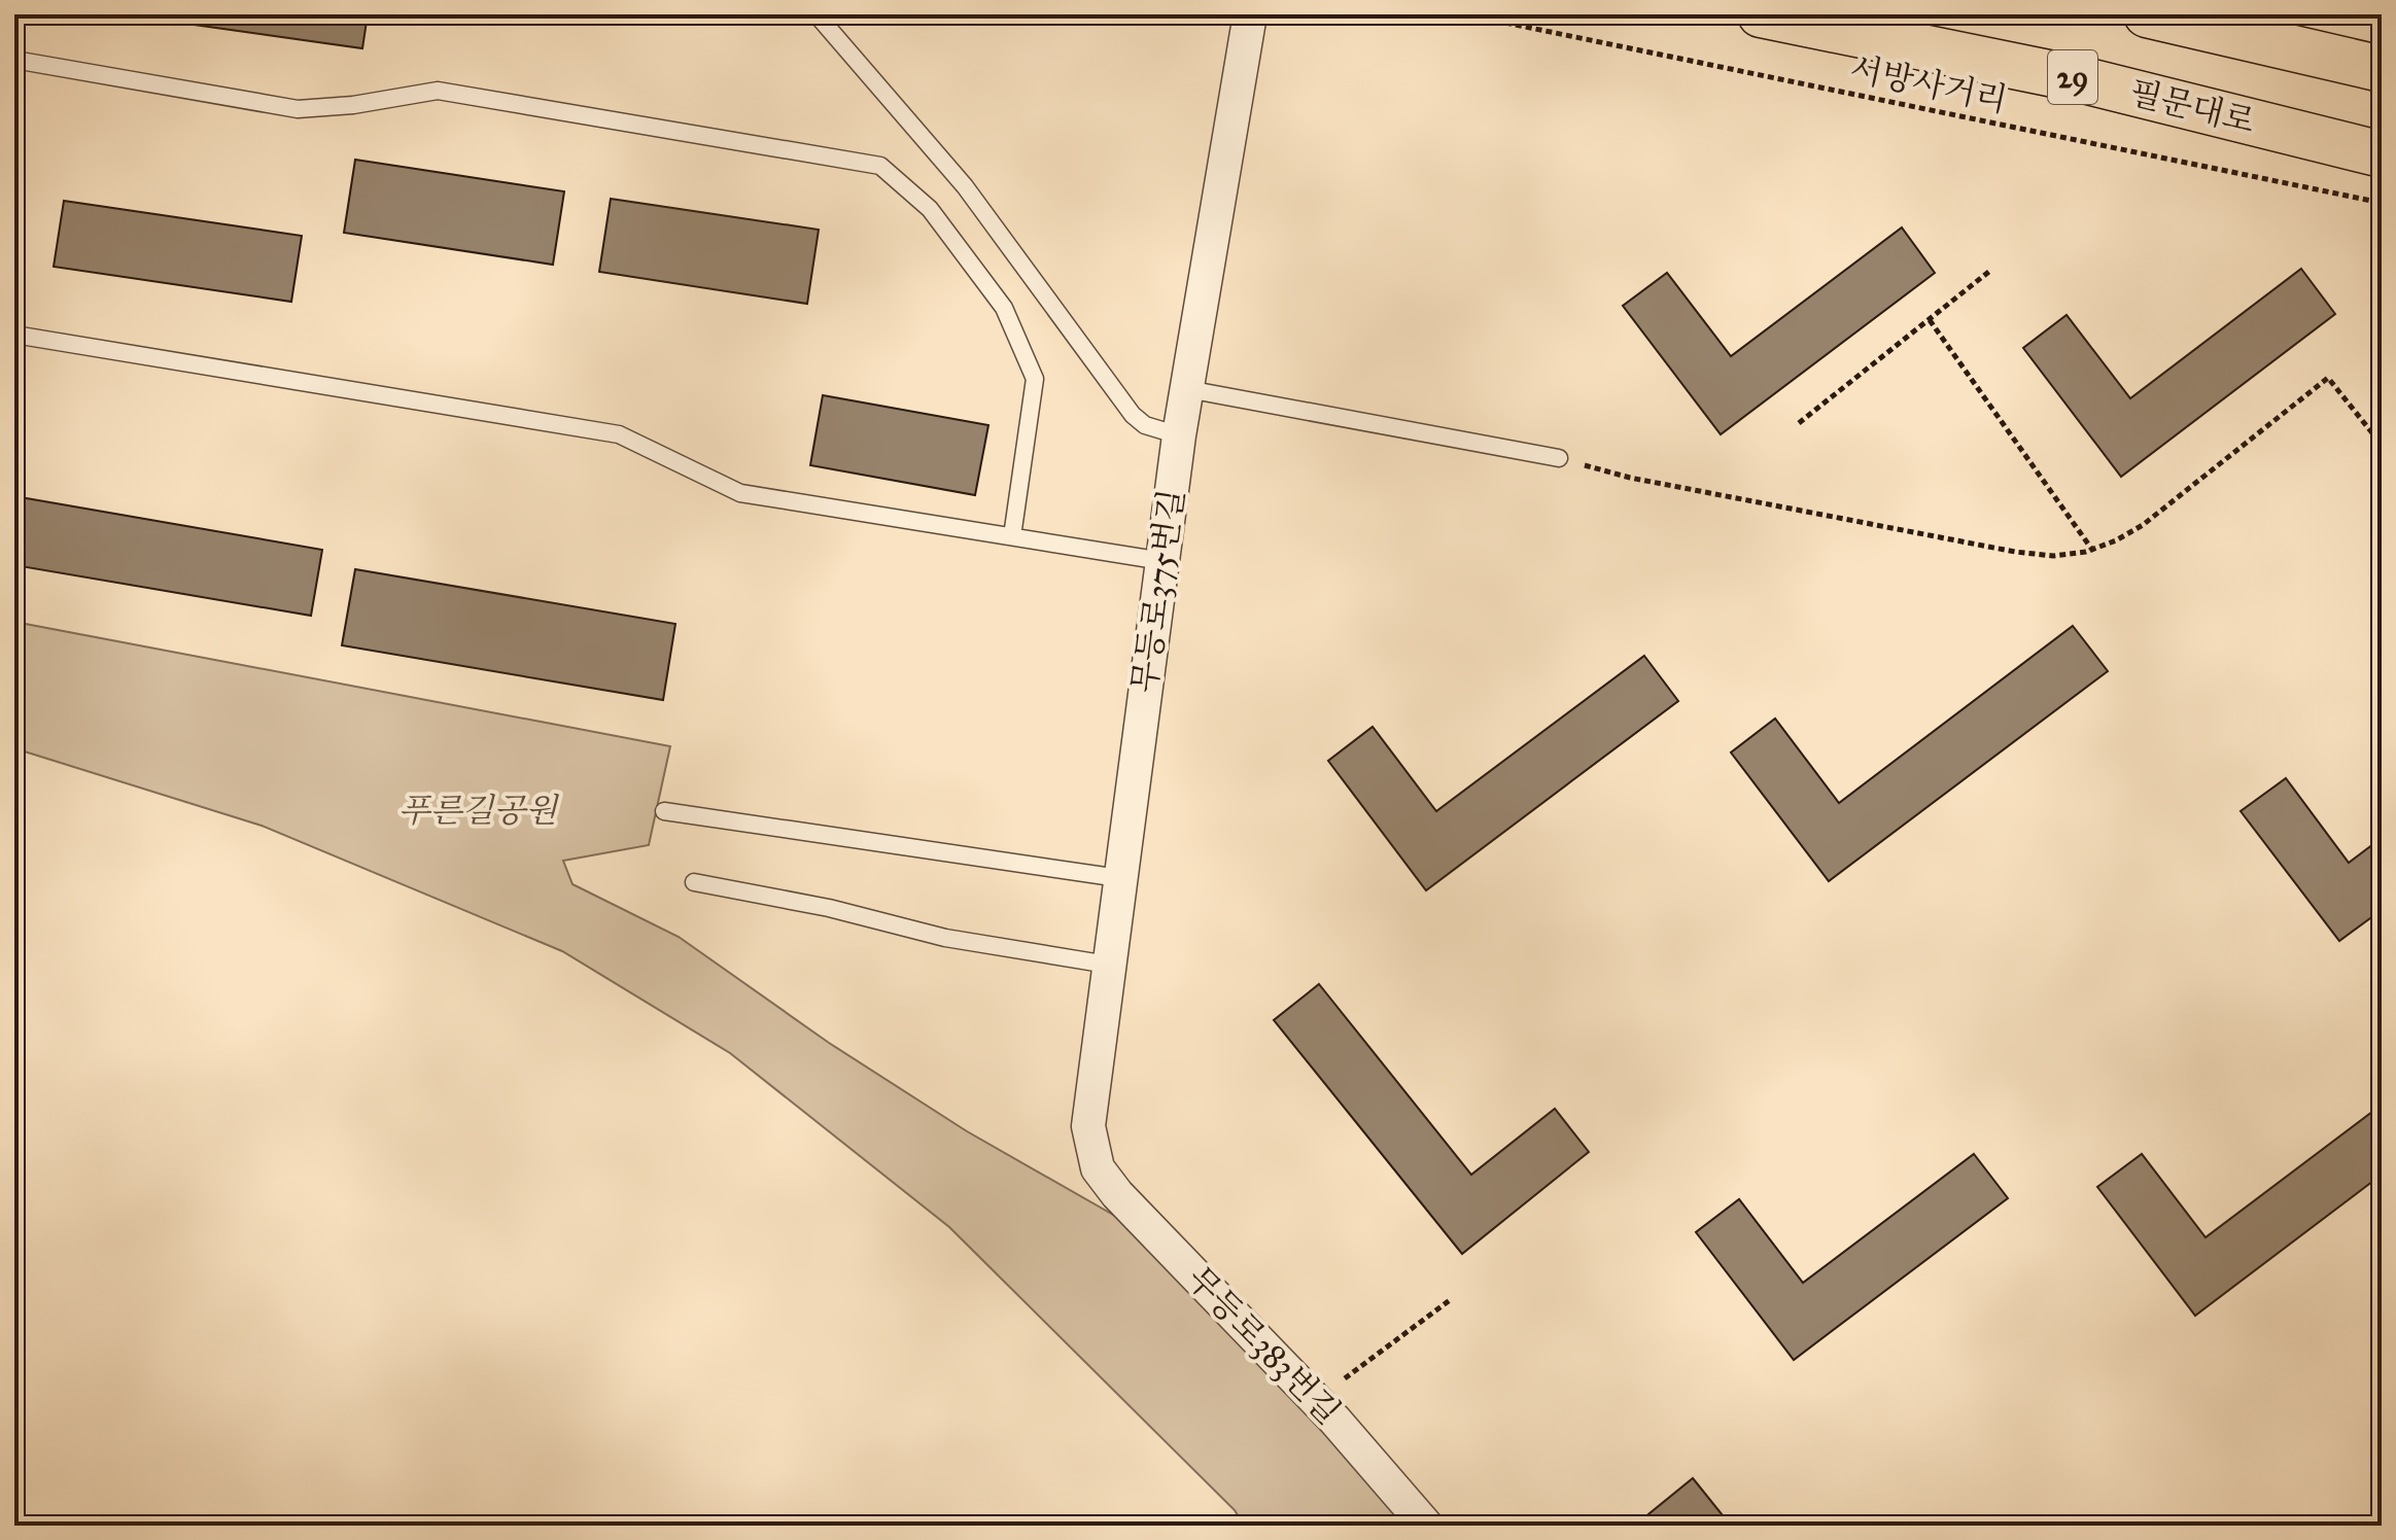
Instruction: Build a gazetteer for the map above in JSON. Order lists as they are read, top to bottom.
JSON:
{
  "streets": {
    "main road": ["29", "필문대로"],
    "street": ["무등로375번길", "무등로383번길"],
    "path": ["서방사거리"]
  },
  "crossings": [
    ["무등로375번길", "무등로383번길"]
  ],
  "parks": ["푸른길공원"]
}
